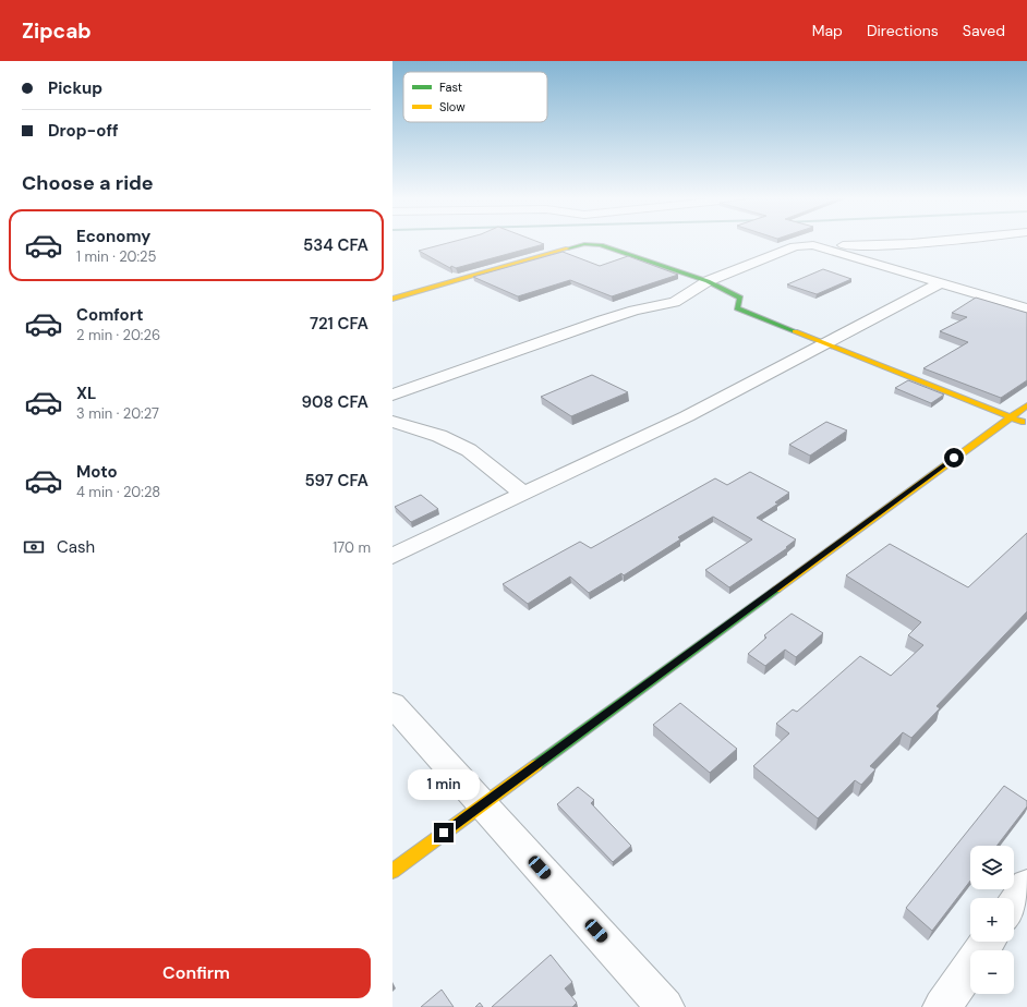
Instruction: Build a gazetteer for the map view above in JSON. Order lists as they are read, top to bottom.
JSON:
{
  "legend": ["Fast", "Slow"],
  "page": {
    "header": "Zipcab",
    "nav": ["Map", "Directions", "Saved"],
    "banner": ["Pickup", "Drop-off"],
    "heading": "Choose a ride",
    "list": [
      {
        "name": "Economy",
        "note": "1 min · 20:25",
        "value": "534 CFA"
      },
      {
        "name": "Comfort",
        "note": "2 min · 20:26",
        "value": "721 CFA"
      },
      {
        "name": "XL",
        "note": "3 min · 20:27",
        "value": "908 CFA"
      },
      {
        "name": "Moto",
        "note": "4 min · 20:28",
        "value": "597 CFA"
      }
    ],
    "pay": ["Cash", "170 m"],
    "bubble": "1 min",
    "map_buttons": ["+", "−"],
    "buttons": "Confirm"
  }
}
